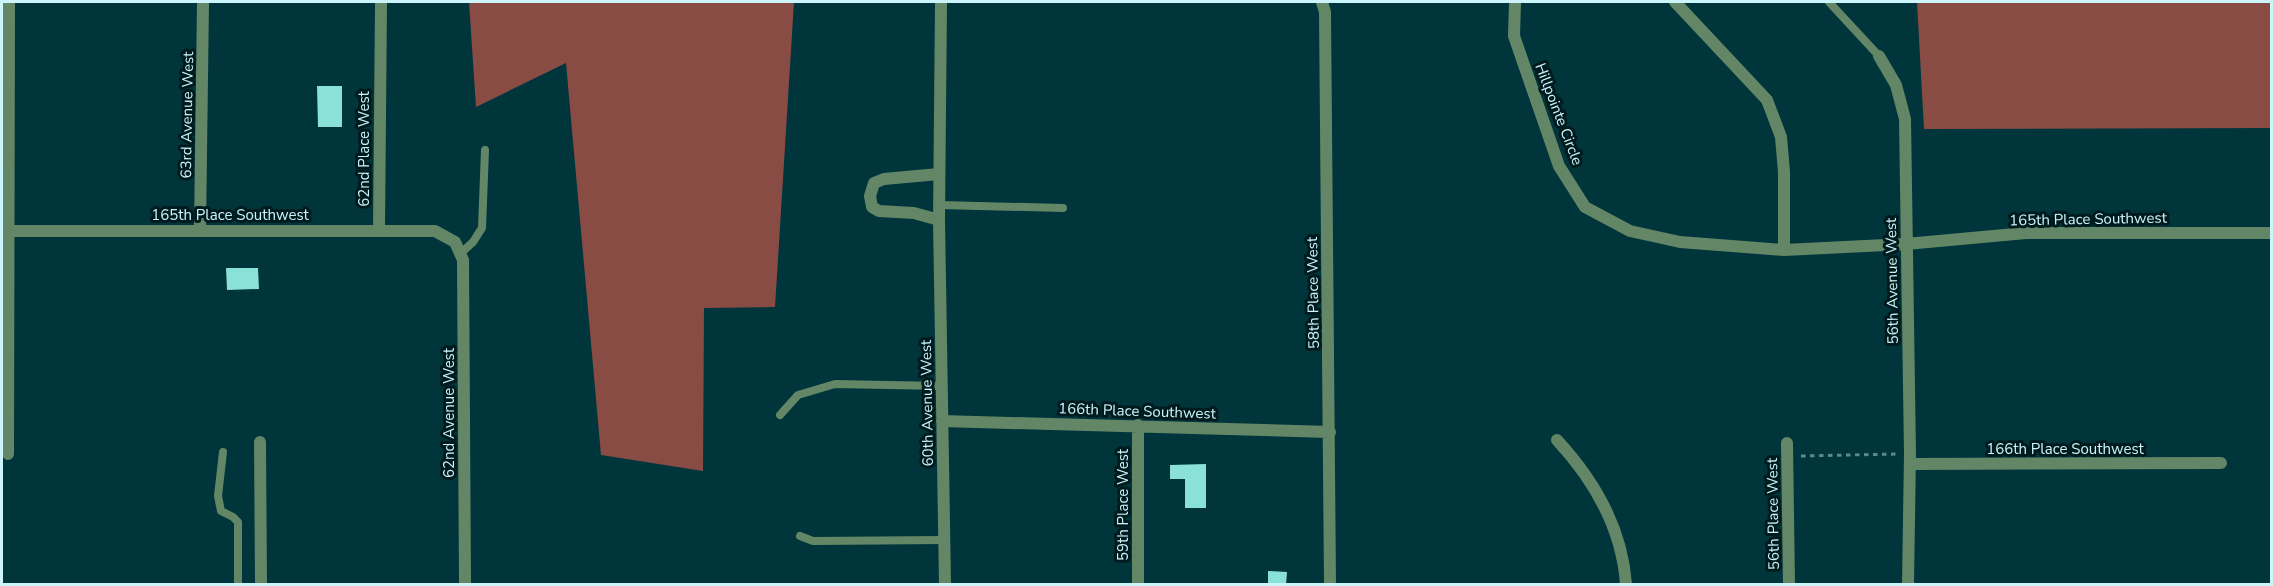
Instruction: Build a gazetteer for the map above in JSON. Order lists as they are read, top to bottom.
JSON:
{
  "streets": {
    "street": [
      "Hillpointe Circle",
      "63rd Avenue West",
      "62nd Place West",
      "165th Place Southwest",
      "56th Avenue West",
      "58th Place West",
      "60th Avenue West",
      "166th Place Southwest",
      "62nd Avenue West",
      "59th Place West",
      "56th Place West"
    ]
  },
  "crossings": [
    ["Hillpointe Circle", "165th Place Southwest"],
    ["Hillpointe Circle", "56th Avenue West"],
    ["63rd Avenue West", "165th Place Southwest"],
    ["62nd Place West", "165th Place Southwest"],
    ["165th Place Southwest", "56th Avenue West"],
    ["165th Place Southwest", "62nd Avenue West"],
    ["56th Avenue West", "166th Place Southwest"],
    ["58th Place West", "166th Place Southwest"],
    ["60th Avenue West", "166th Place Southwest"],
    ["166th Place Southwest", "59th Place West"]
  ]
}
